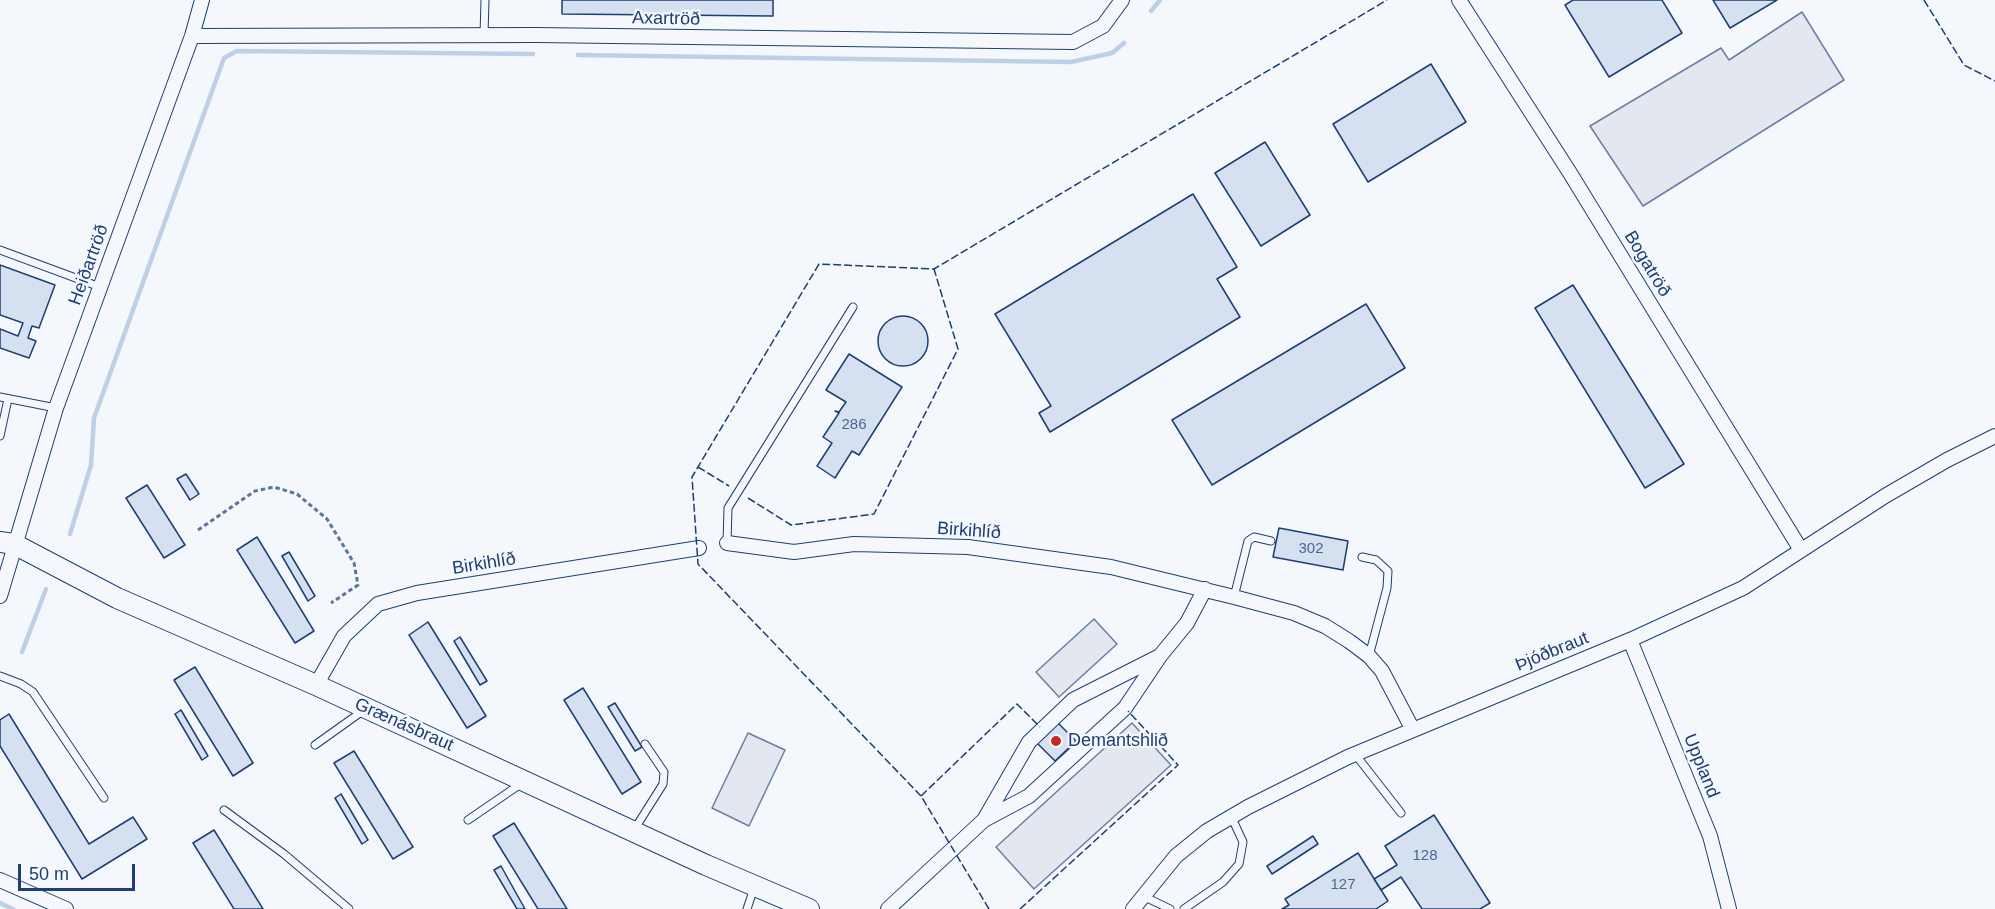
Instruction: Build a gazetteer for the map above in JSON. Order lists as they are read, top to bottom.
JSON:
{
  "streets": {
    "street": [
      "Axartröð",
      "Bogatröð",
      "Heiðartröð",
      "Birkihlíð",
      "Þjóðbraut",
      "Grænásbraut",
      "Uppland"
    ]
  },
  "crossings": [
    ["Axartröð", "Heiðartröð"],
    ["Bogatröð", "Þjóðbraut"],
    ["Heiðartröð", "Grænásbraut"],
    ["Birkihlíð", "Þjóðbraut"],
    ["Birkihlíð", "Grænásbraut"],
    ["Þjóðbraut", "Uppland"]
  ],
  "places": ["Demantshlið"],
  "house_numbers": [
    "286",
    "302",
    "128",
    "127"
  ],
  "scale_bar": "50 m"
}
